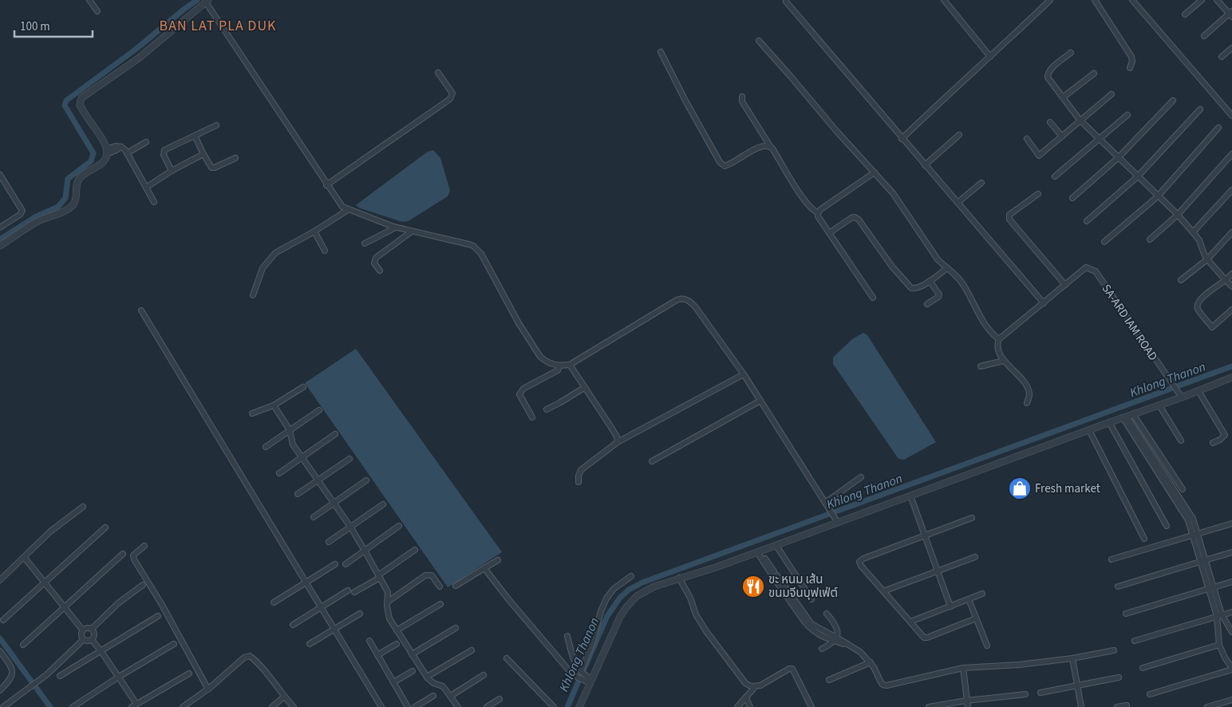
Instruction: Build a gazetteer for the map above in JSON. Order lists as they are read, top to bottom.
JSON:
{
  "streets": {
    "street": ["SA-ARD IAM ROAD"]
  },
  "districts": ["BAN LAT PLA DUK"],
  "water": ["Khlong Thanon"],
  "places": {
    "shop": ["Fresh market"],
    "restaurant": ["ขะ หนม เส้น ขนมจีนบุฟเฟ่ต์"]
  },
  "scale_bar": "100 m"
}
